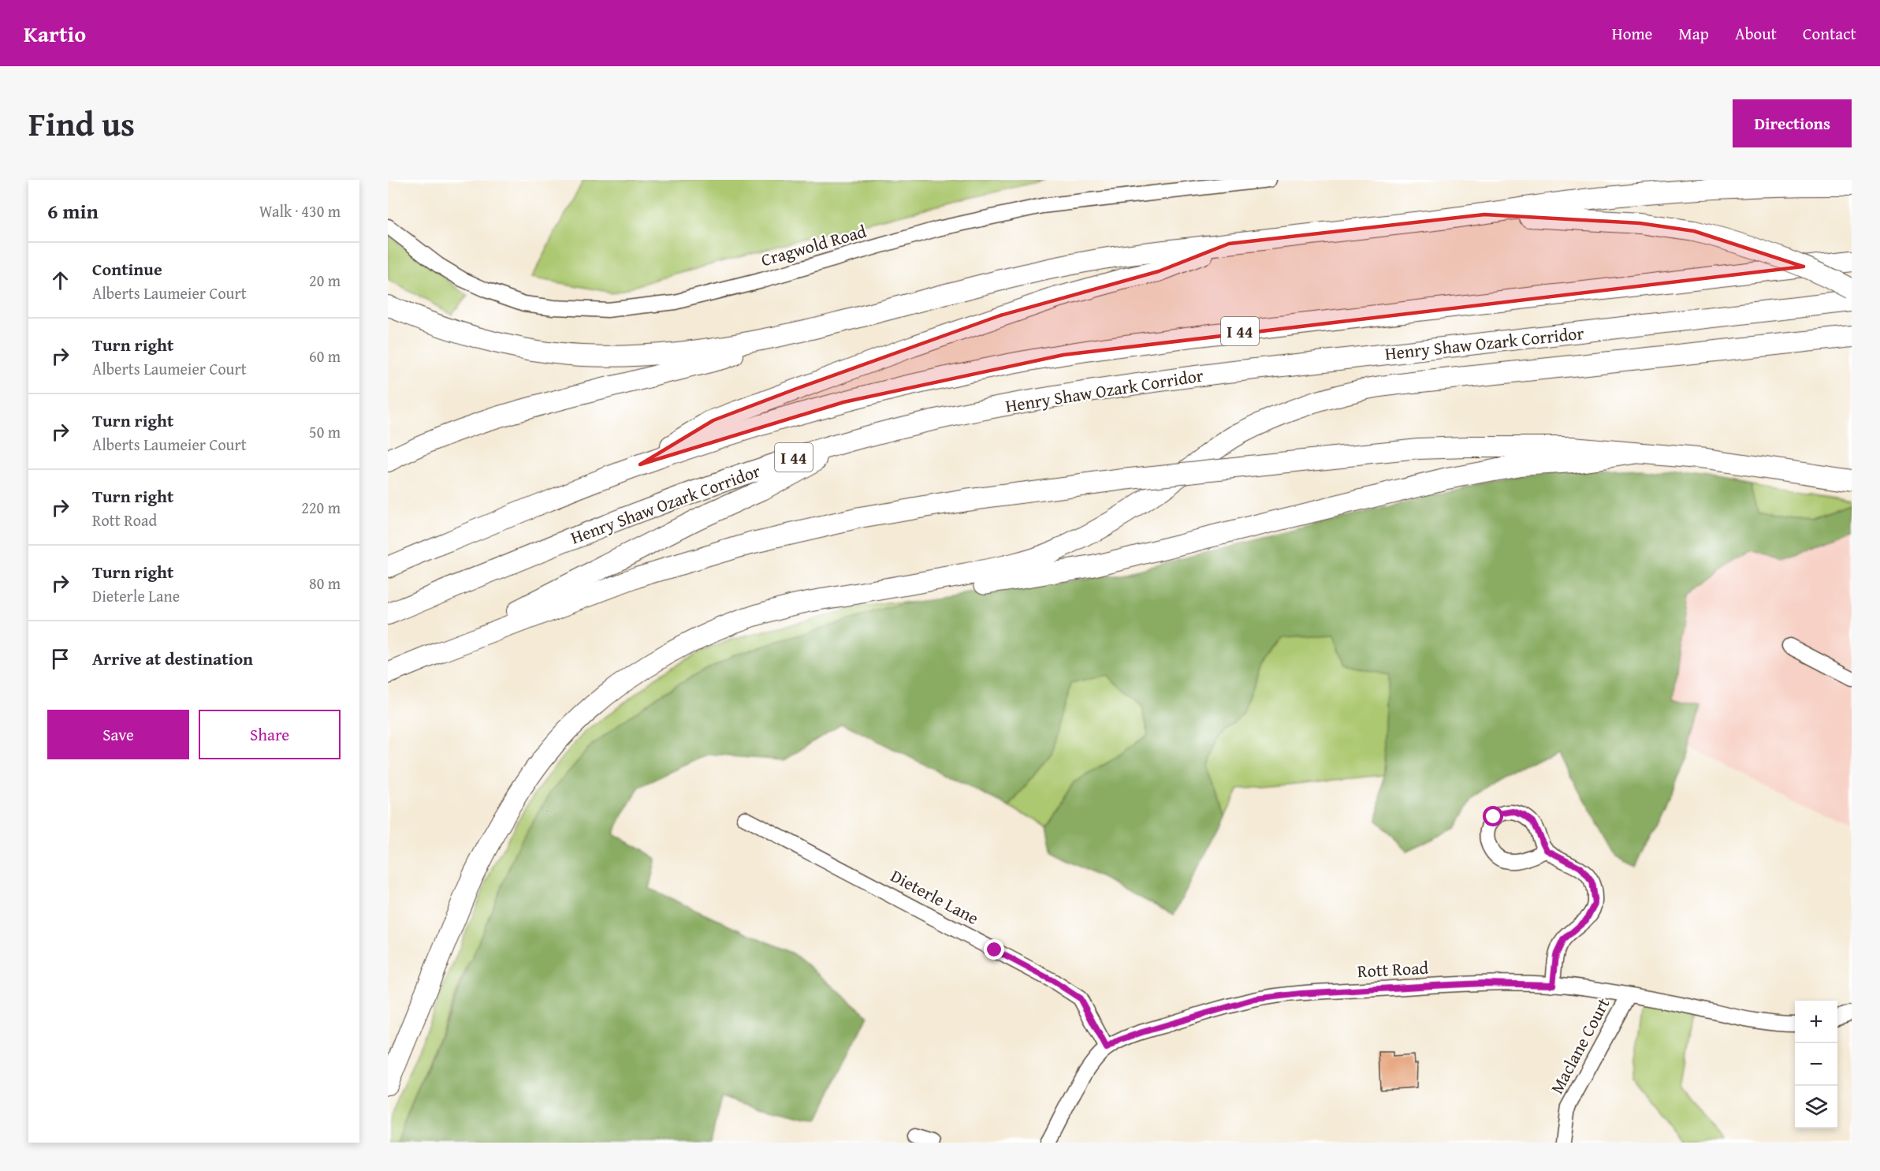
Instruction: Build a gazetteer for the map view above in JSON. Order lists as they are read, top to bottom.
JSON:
{
  "streets": {
    "highway": ["I 44", "Henry Shaw Ozark Corridor"],
    "street": [
      "Cragwold Road",
      "Dieterle Lane",
      "Rott Road",
      "Maclane Court"
    ]
  },
  "crossings": [
    ["Dieterle Lane", "Rott Road"],
    ["Rott Road", "Maclane Court"]
  ],
  "page": {
    "header": "Kartio",
    "nav": [
      "Home",
      "Map",
      "About",
      "Contact"
    ],
    "title": "Find us",
    "buttons": [
      "Directions",
      ["Save", "Share"]
    ],
    "heading": ["6 min", "Walk · 430 m"],
    "list": [
      ["Continue", "Alberts Laumeier Court", "20 m"],
      ["Turn right", "Alberts Laumeier Court", "60 m"],
      ["Turn right", "Alberts Laumeier Court", "50 m"],
      ["Turn right", "Rott Road", "220 m"],
      ["Turn right", "Dieterle Lane", "80 m"],
      "Arrive at destination"
    ],
    "map_buttons": ["+", "−"]
  }
}
